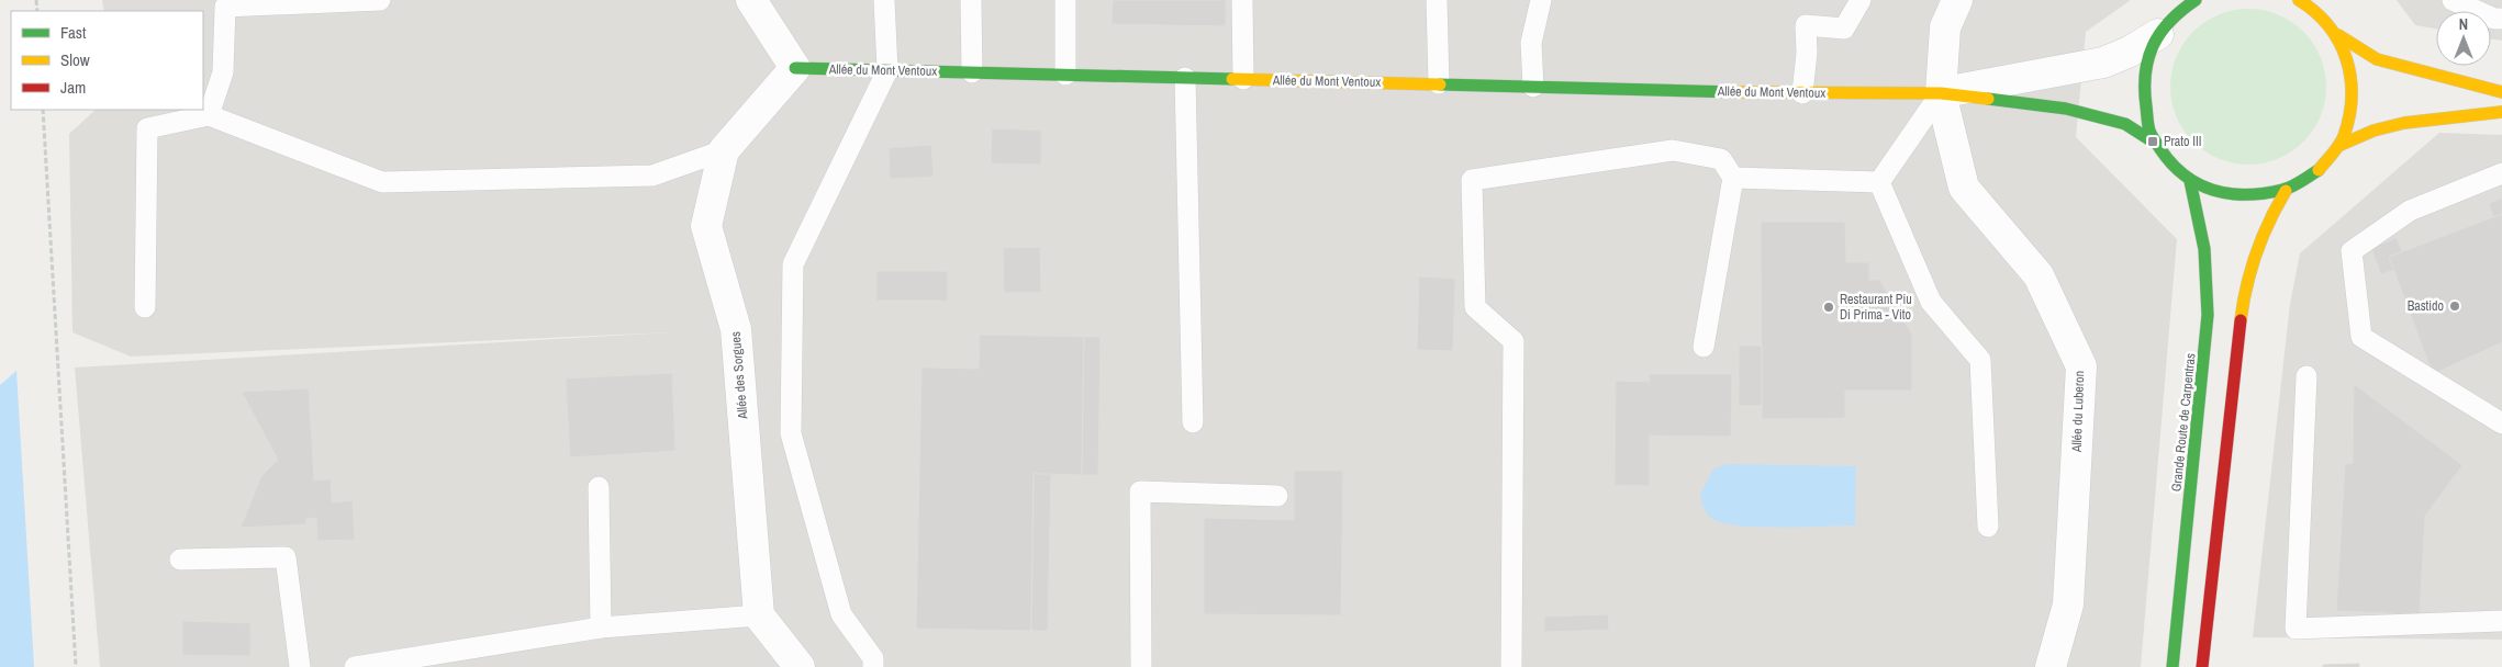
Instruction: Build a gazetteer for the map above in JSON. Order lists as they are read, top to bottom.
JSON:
{
  "streets": {
    "street": [
      "Allée du Mont Ventoux",
      "Allée des Sorgues",
      "Allée du Luberon",
      "Grande Route de Carpentras"
    ]
  },
  "crossings": [
    ["Allée du Mont Ventoux", "Allée des Sorgues"],
    ["Allée du Mont Ventoux", "Allée du Luberon"]
  ],
  "places": {
    "transit": ["Prato III"],
    "other": ["Bastido", "Restaurant Piu Di Prima - Vito"]
  },
  "legend": ["Fast", "Slow", "Jam"],
  "north": "top"
}
